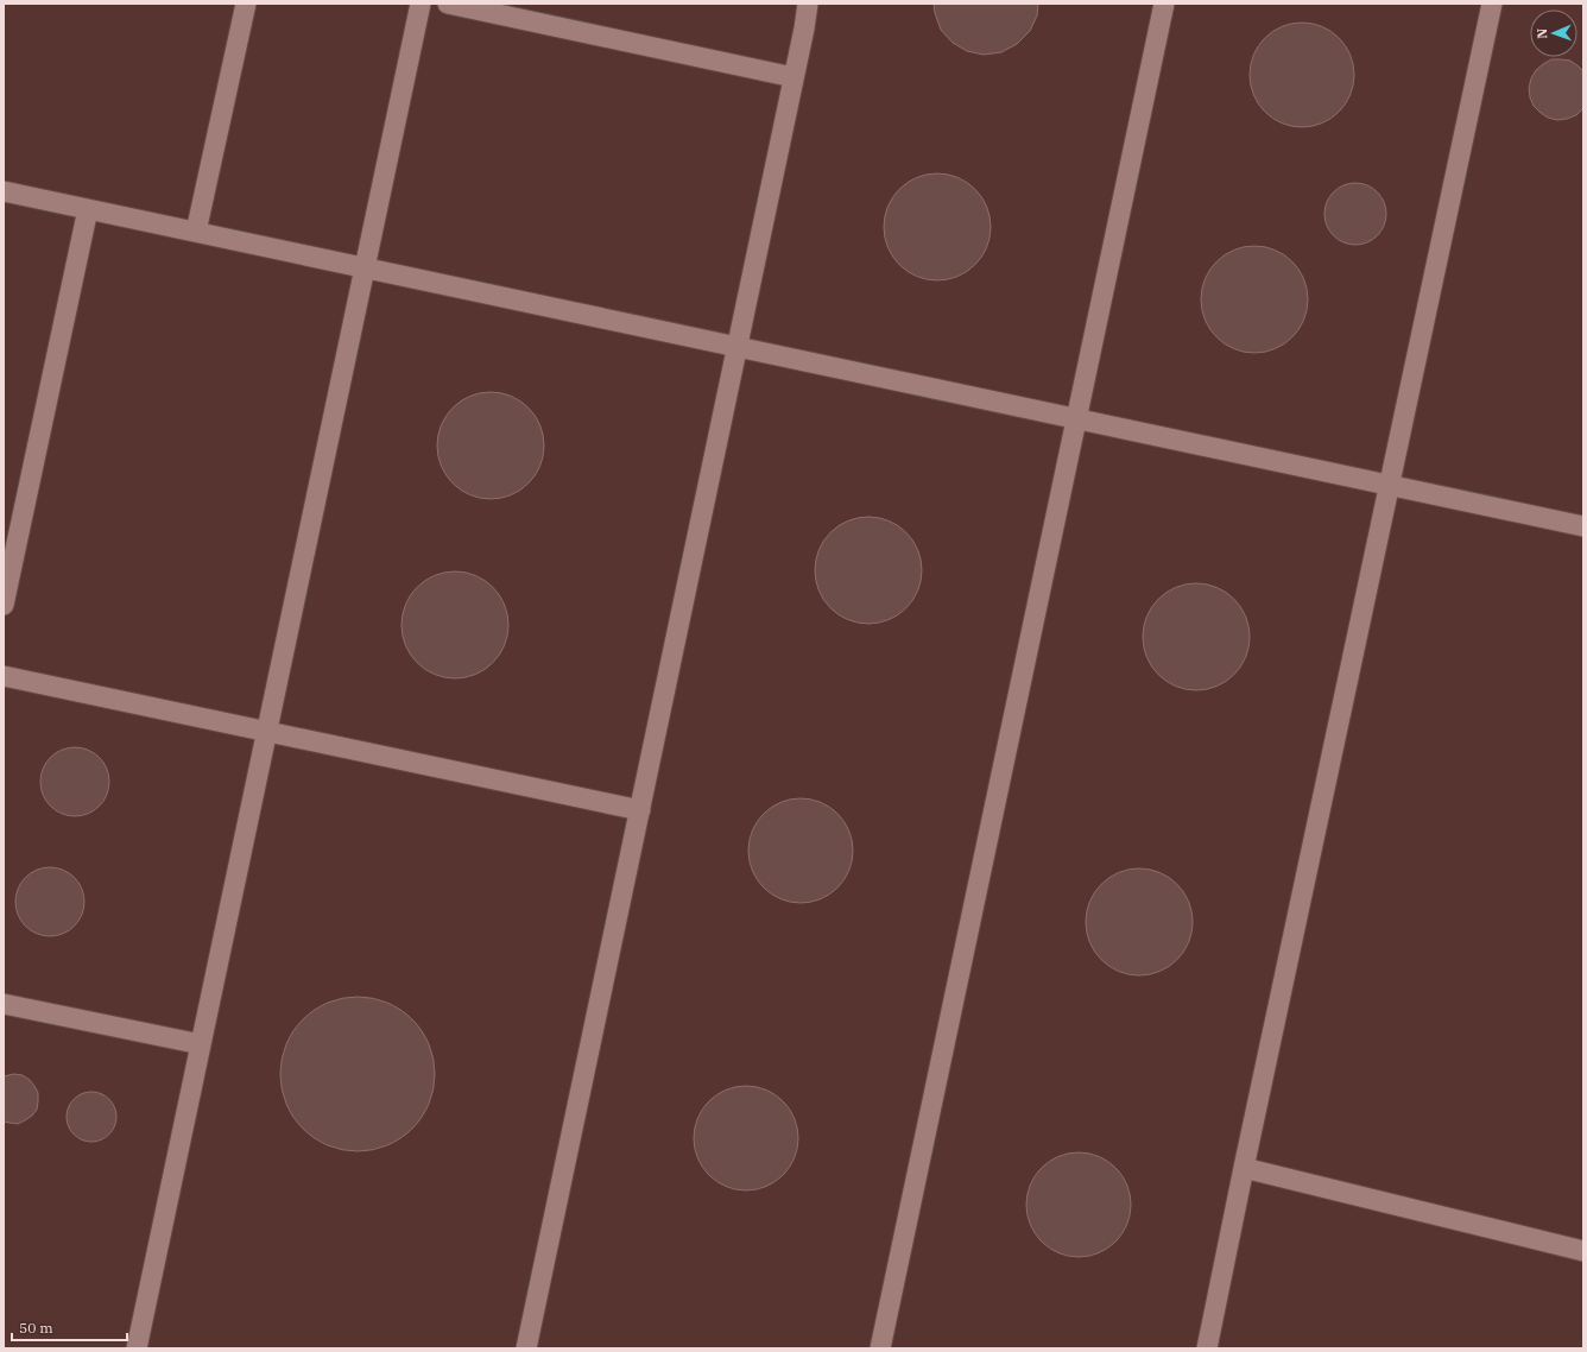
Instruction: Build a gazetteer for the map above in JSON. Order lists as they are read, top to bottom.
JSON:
{
  "scale_bar": "50 m",
  "north": "left"
}
